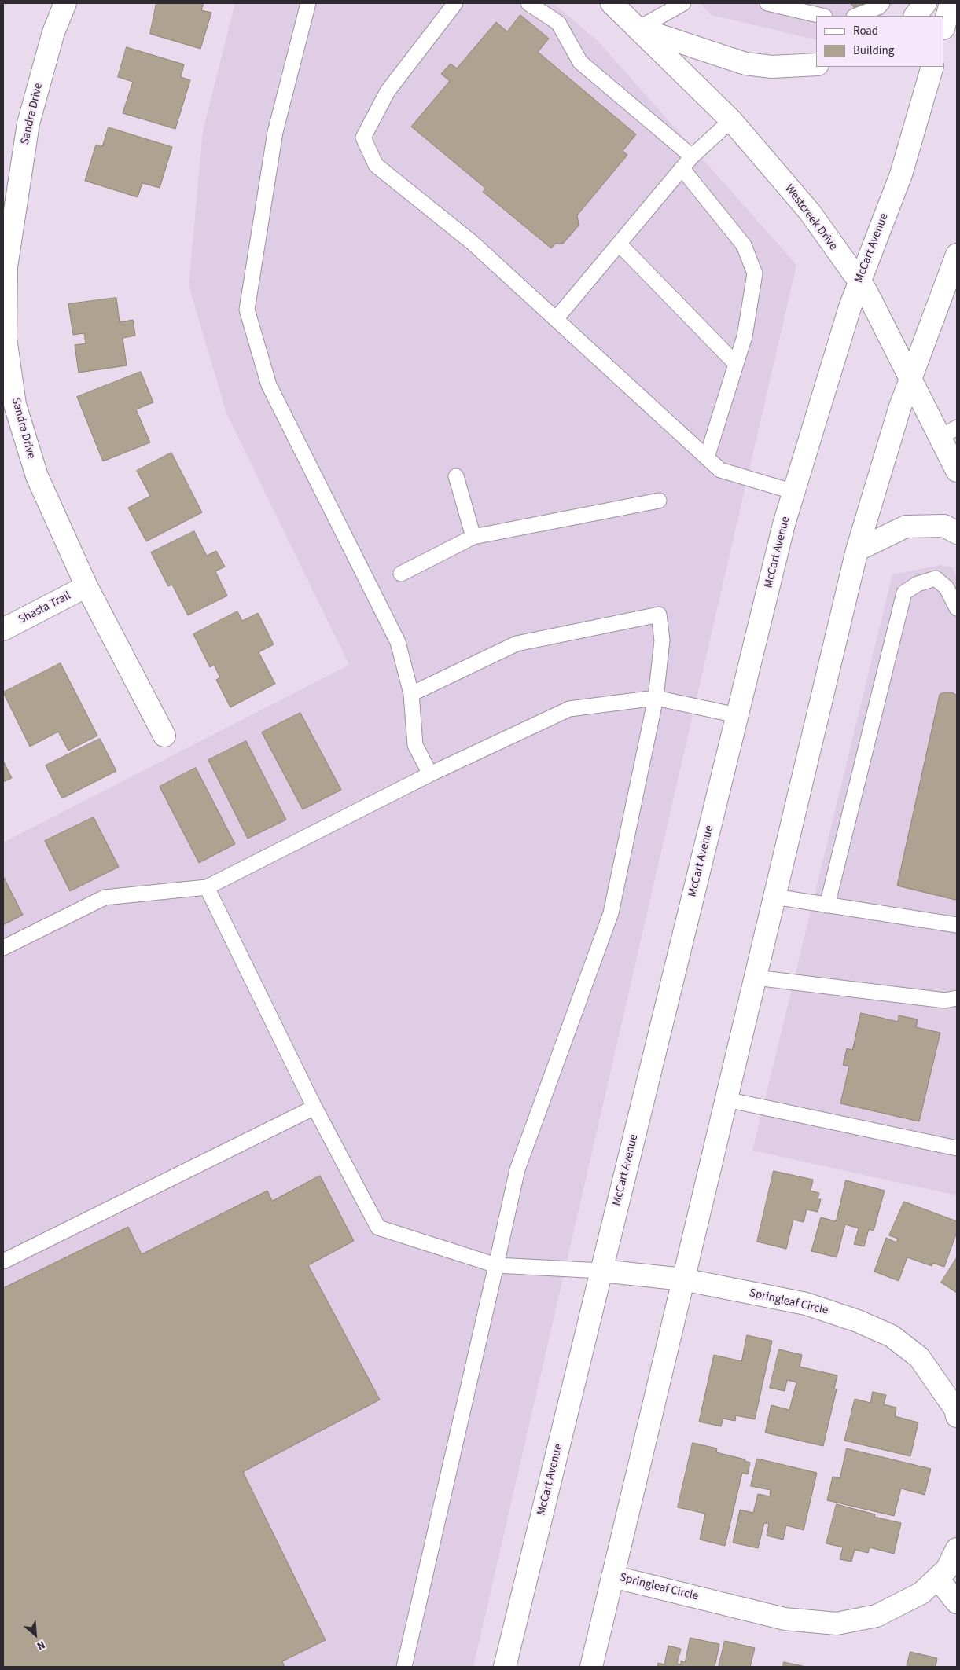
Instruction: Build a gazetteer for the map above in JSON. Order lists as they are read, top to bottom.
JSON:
{
  "streets": {
    "main road": [
      "Sandra Drive",
      "Westcreek Drive",
      "McCart Avenue",
      "Shasta Trail",
      "Springleaf Circle"
    ]
  },
  "crossings": [
    ["Sandra Drive", "Shasta Trail"],
    ["Westcreek Drive", "McCart Avenue"],
    ["McCart Avenue", "Springleaf Circle"]
  ],
  "legend": ["Road", "Building"],
  "north": "bottom right"
}
